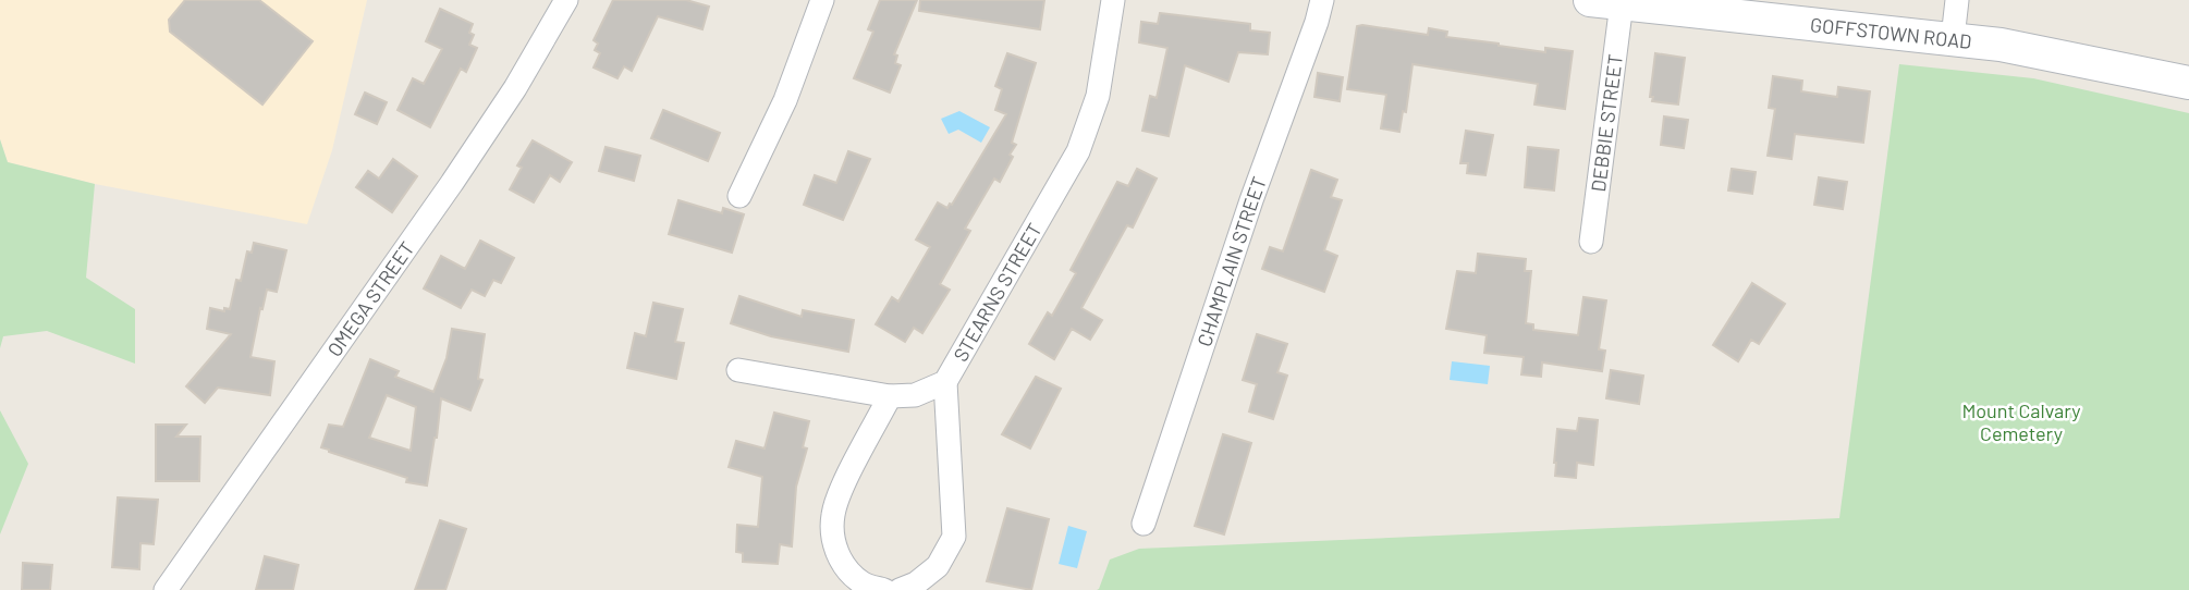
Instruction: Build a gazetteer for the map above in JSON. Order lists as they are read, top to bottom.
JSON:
{
  "streets": {
    "main road": ["GOFFSTOWN ROAD"],
    "street": [
      "DEBBIE STREET",
      "CHAMPLAIN STREET",
      "STEARNS STREET",
      "OMEGA STREET"
    ]
  },
  "crossings": [
    ["GOFFSTOWN ROAD", "DEBBIE STREET"]
  ],
  "parks": ["Mount Calvary Cemetery"]
}
